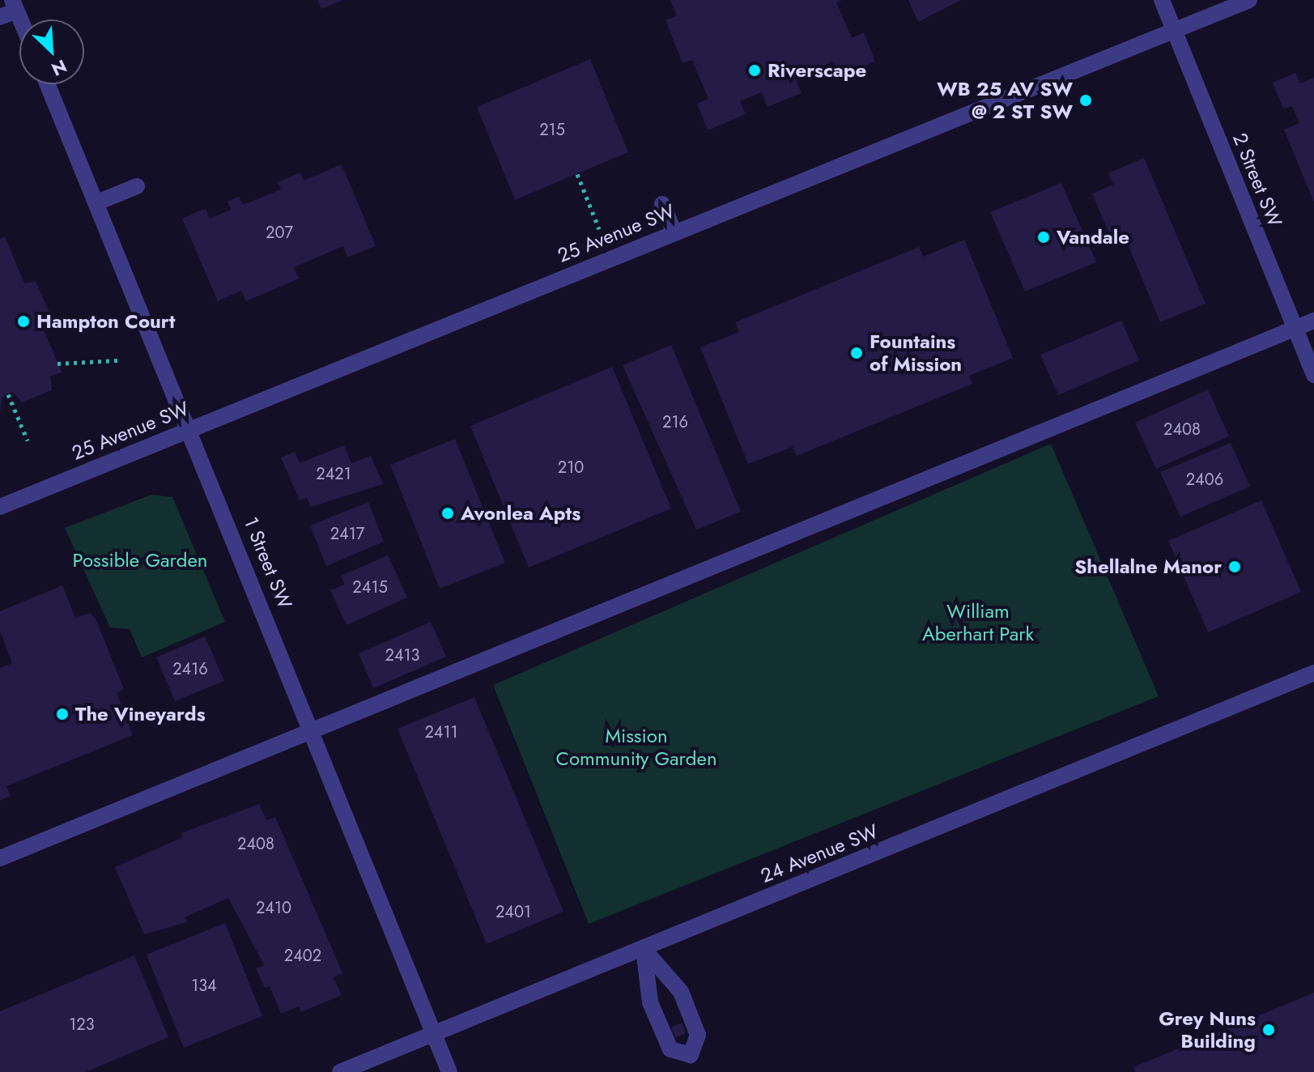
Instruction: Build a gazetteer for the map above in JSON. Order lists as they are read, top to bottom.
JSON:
{
  "streets": {
    "street": [
      "2 Street SW",
      "25 Avenue SW",
      "1 Street SW",
      "24 Avenue SW"
    ]
  },
  "crossings": [
    ["2 Street SW", "25 Avenue SW"],
    ["25 Avenue SW", "1 Street SW"],
    ["1 Street SW", "24 Avenue SW"]
  ],
  "parks": ["Possible Garden", "William Aberhart Park", "Mission Community Garden"],
  "places": [
    "Riverscape",
    "WB 25 AV SW @ 2 ST SW",
    "Vandale",
    "Hampton Court",
    "Fountains of Mission",
    "Avonlea Apts",
    "Shellalne Manor",
    "The Vineyards",
    "Grey Nuns Building"
  ],
  "house_numbers": [
    "215",
    "207",
    "216",
    "2408",
    "210",
    "2421",
    "2406",
    "2417",
    "2415",
    "2413",
    "2416",
    "2411",
    "2408",
    "2410",
    "2401",
    "2402",
    "134",
    "123"
  ],
  "north": "bottom right"
}
